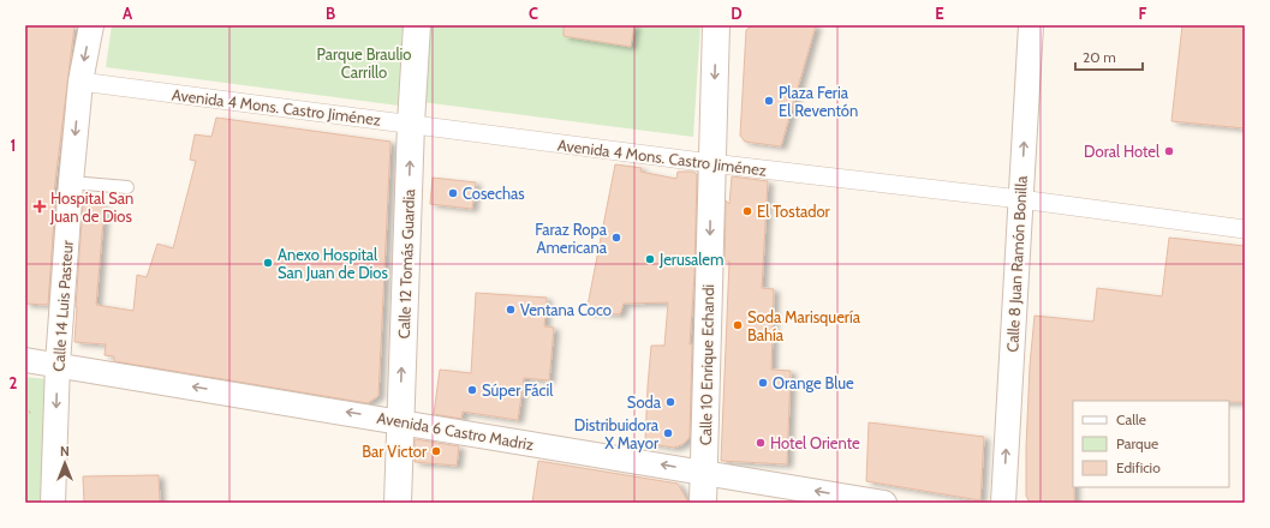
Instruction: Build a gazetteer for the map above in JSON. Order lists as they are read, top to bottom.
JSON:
{
  "streets": {
    "street": [
      "Avenida 4 Mons. Castro Jiménez",
      "Calle 12 Tomás Guardia",
      "Calle 8 Juan Ramón Bonilla",
      "Calle 14 Luis Pasteur",
      "Calle 10 Enrique Echandi",
      "Avenida 6 Castro Madriz"
    ]
  },
  "crossings": [
    ["Avenida 4 Mons. Castro Jiménez", "Calle 12 Tomás Guardia"],
    ["Avenida 4 Mons. Castro Jiménez", "Calle 8 Juan Ramón Bonilla"],
    ["Avenida 4 Mons. Castro Jiménez", "Calle 14 Luis Pasteur"],
    ["Avenida 4 Mons. Castro Jiménez", "Calle 10 Enrique Echandi"],
    ["Calle 12 Tomás Guardia", "Avenida 6 Castro Madriz"],
    ["Calle 14 Luis Pasteur", "Avenida 6 Castro Madriz"],
    ["Calle 10 Enrique Echandi", "Avenida 6 Castro Madriz"]
  ],
  "one_way": [
    "Calle 12 Tomás Guardia",
    "Calle 8 Juan Ramón Bonilla",
    "Calle 14 Luis Pasteur",
    "Calle 10 Enrique Echandi",
    "Avenida 6 Castro Madriz"
  ],
  "parks": ["Parque Braulio Carrillo"],
  "places": {
    "other": [
      "Plaza Feria El Reventón",
      "Doral Hotel",
      "Cosechas",
      "El Tostador",
      "Faraz Ropa Americana",
      "Jerusalem",
      "Anexo Hospital San Juan de Dios",
      "Ventana Coco",
      "Soda Marisquería Bahía",
      "Orange Blue",
      "Súper Fácil",
      "Soda",
      "Distribuidora X Mayor",
      "Hotel Oriente",
      "Bar Victor"
    ],
    "health": ["Hospital San Juan de Dios"]
  },
  "legend": ["Calle", "Parque", "Edificio"],
  "scale_bar": "20 m",
  "north": "top",
  "grid": {
    "columns": [
      "A",
      "B",
      "C",
      "D",
      "E",
      "F"
    ],
    "rows": ["1", "2"]
  }
}
